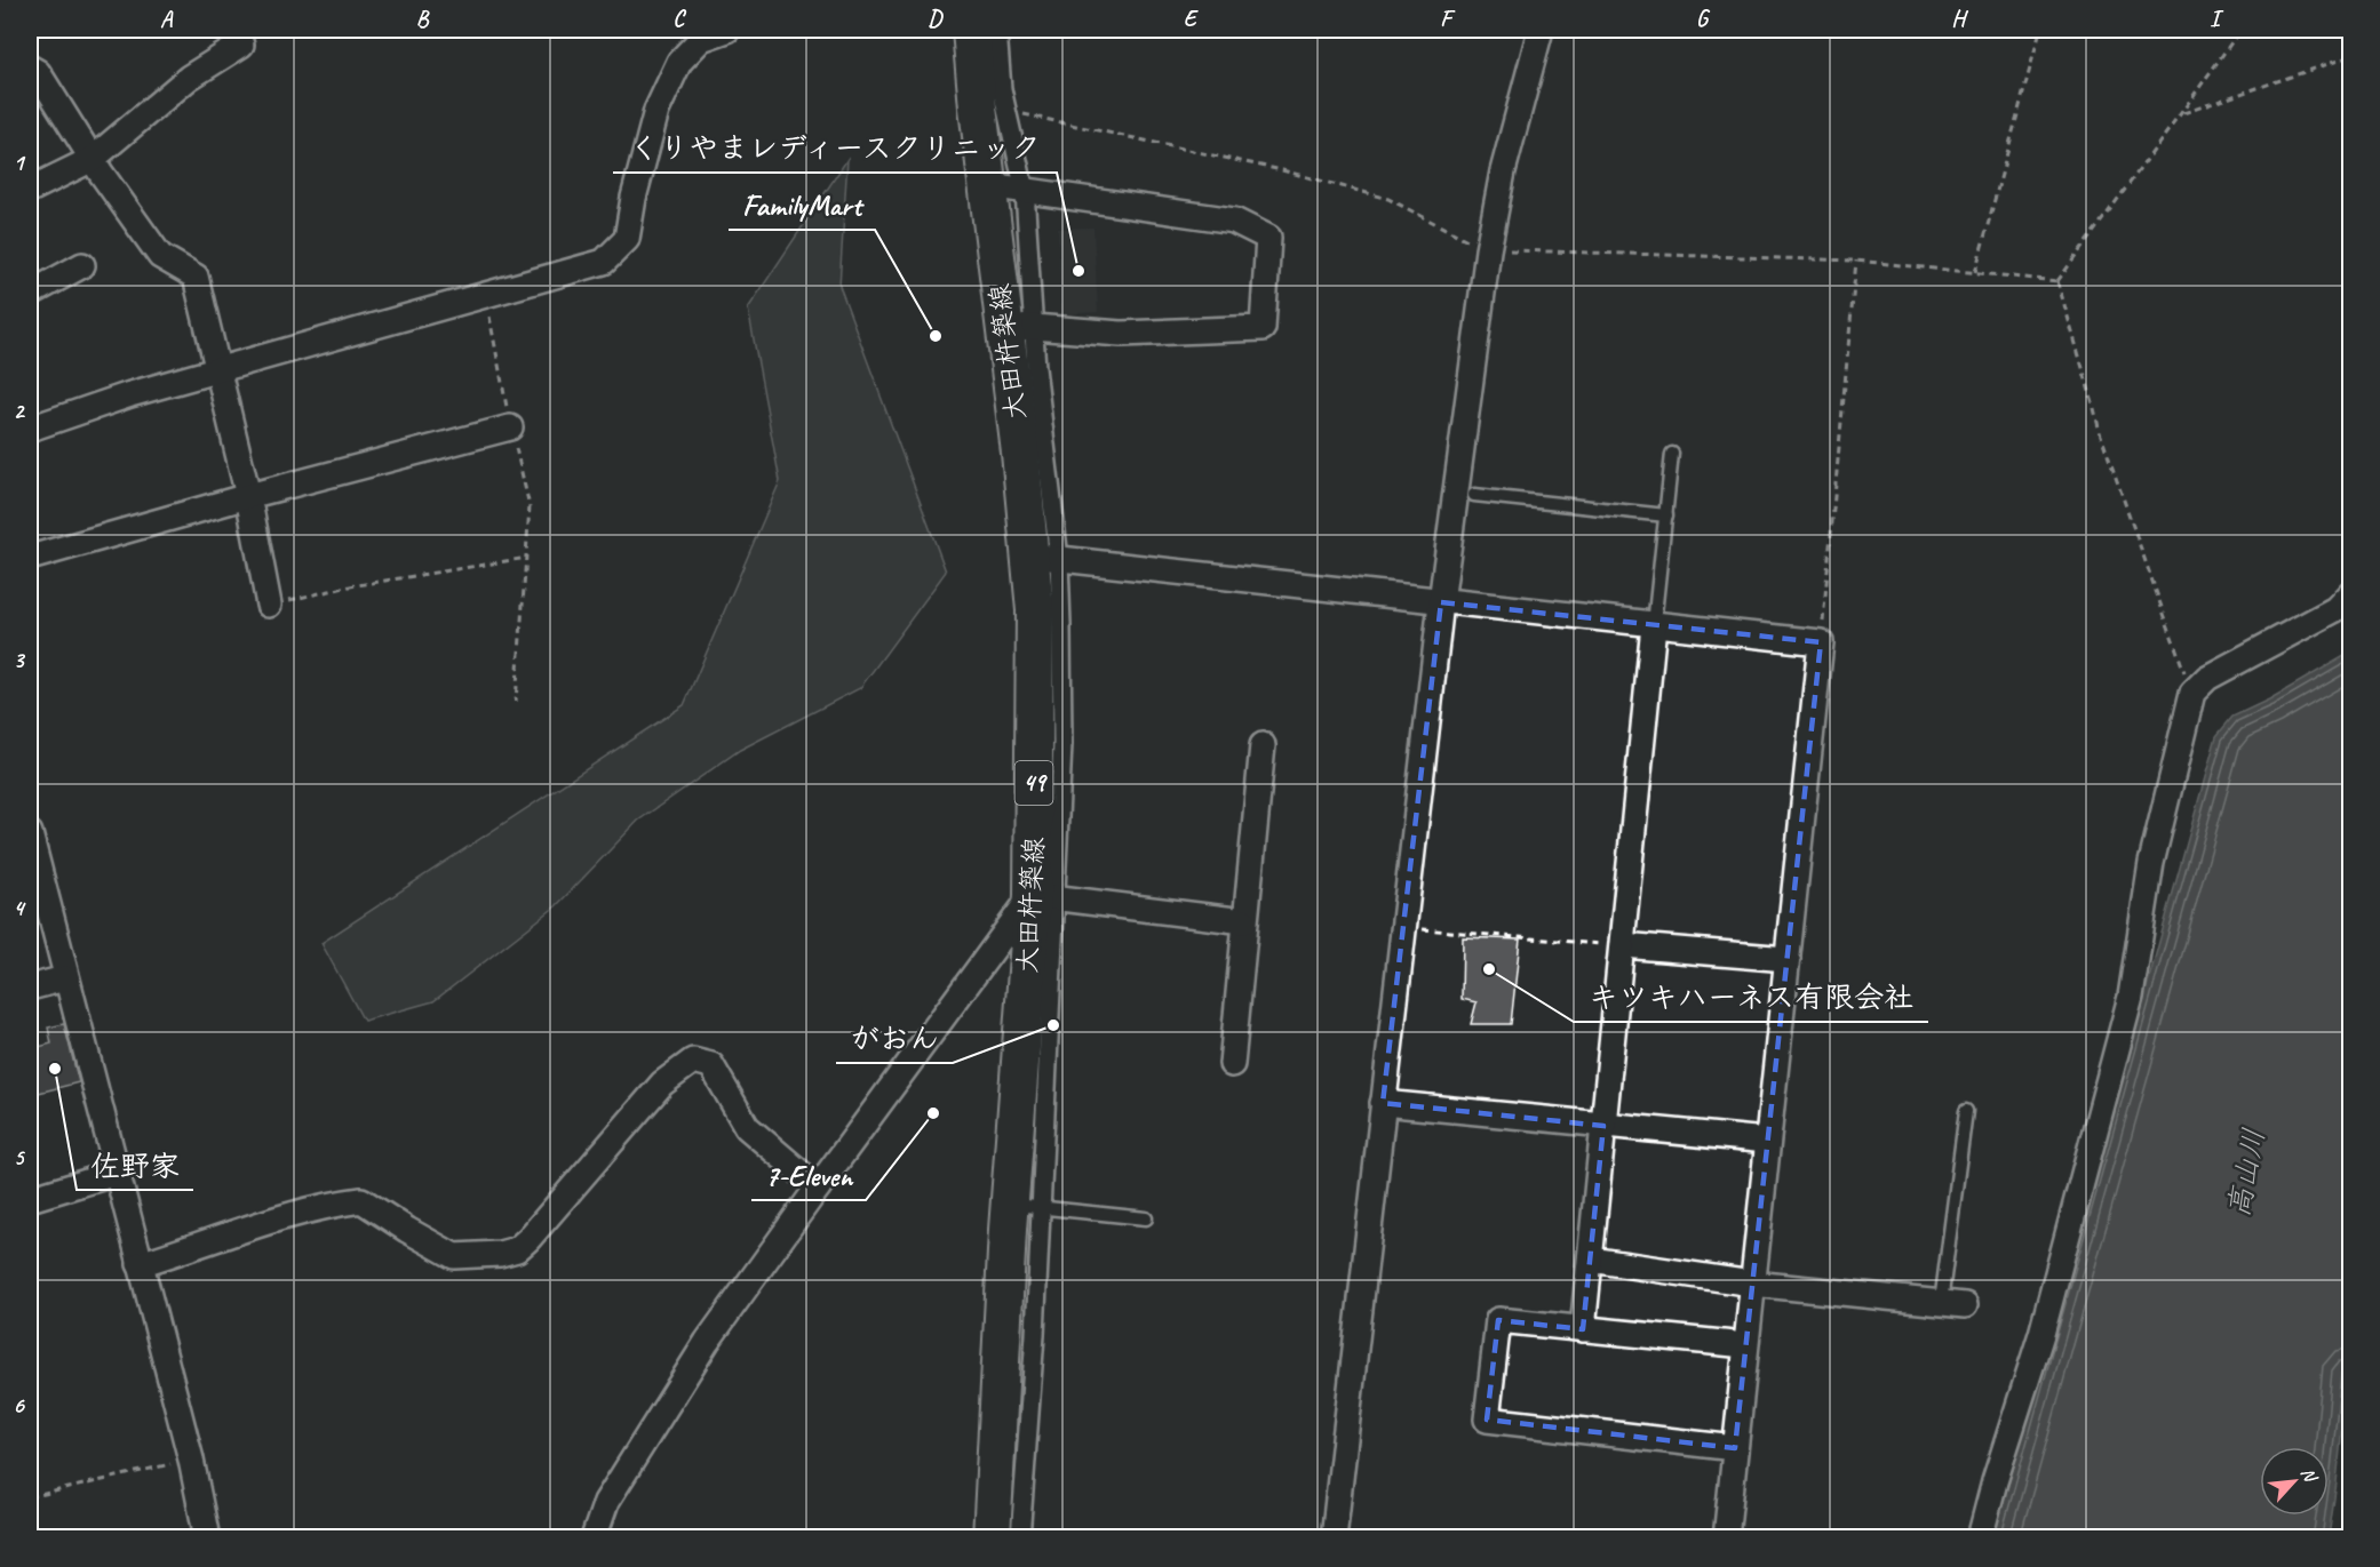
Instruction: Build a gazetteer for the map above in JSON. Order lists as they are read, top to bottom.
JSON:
{
  "streets": {
    "main road": ["大田杵築線", "49"]
  },
  "water": ["高山川"],
  "places": [
    "くりやまレディースクリニック",
    "FamilyMart",
    "キツキハーネス有限会社",
    "がおん",
    "佐野家",
    "7-Eleven"
  ],
  "north": "top right",
  "grid": {
    "columns": [
      "A",
      "B",
      "C",
      "D",
      "E",
      "F",
      "G",
      "H",
      "I"
    ],
    "rows": [
      "1",
      "2",
      "3",
      "4",
      "5",
      "6"
    ]
  }
}
